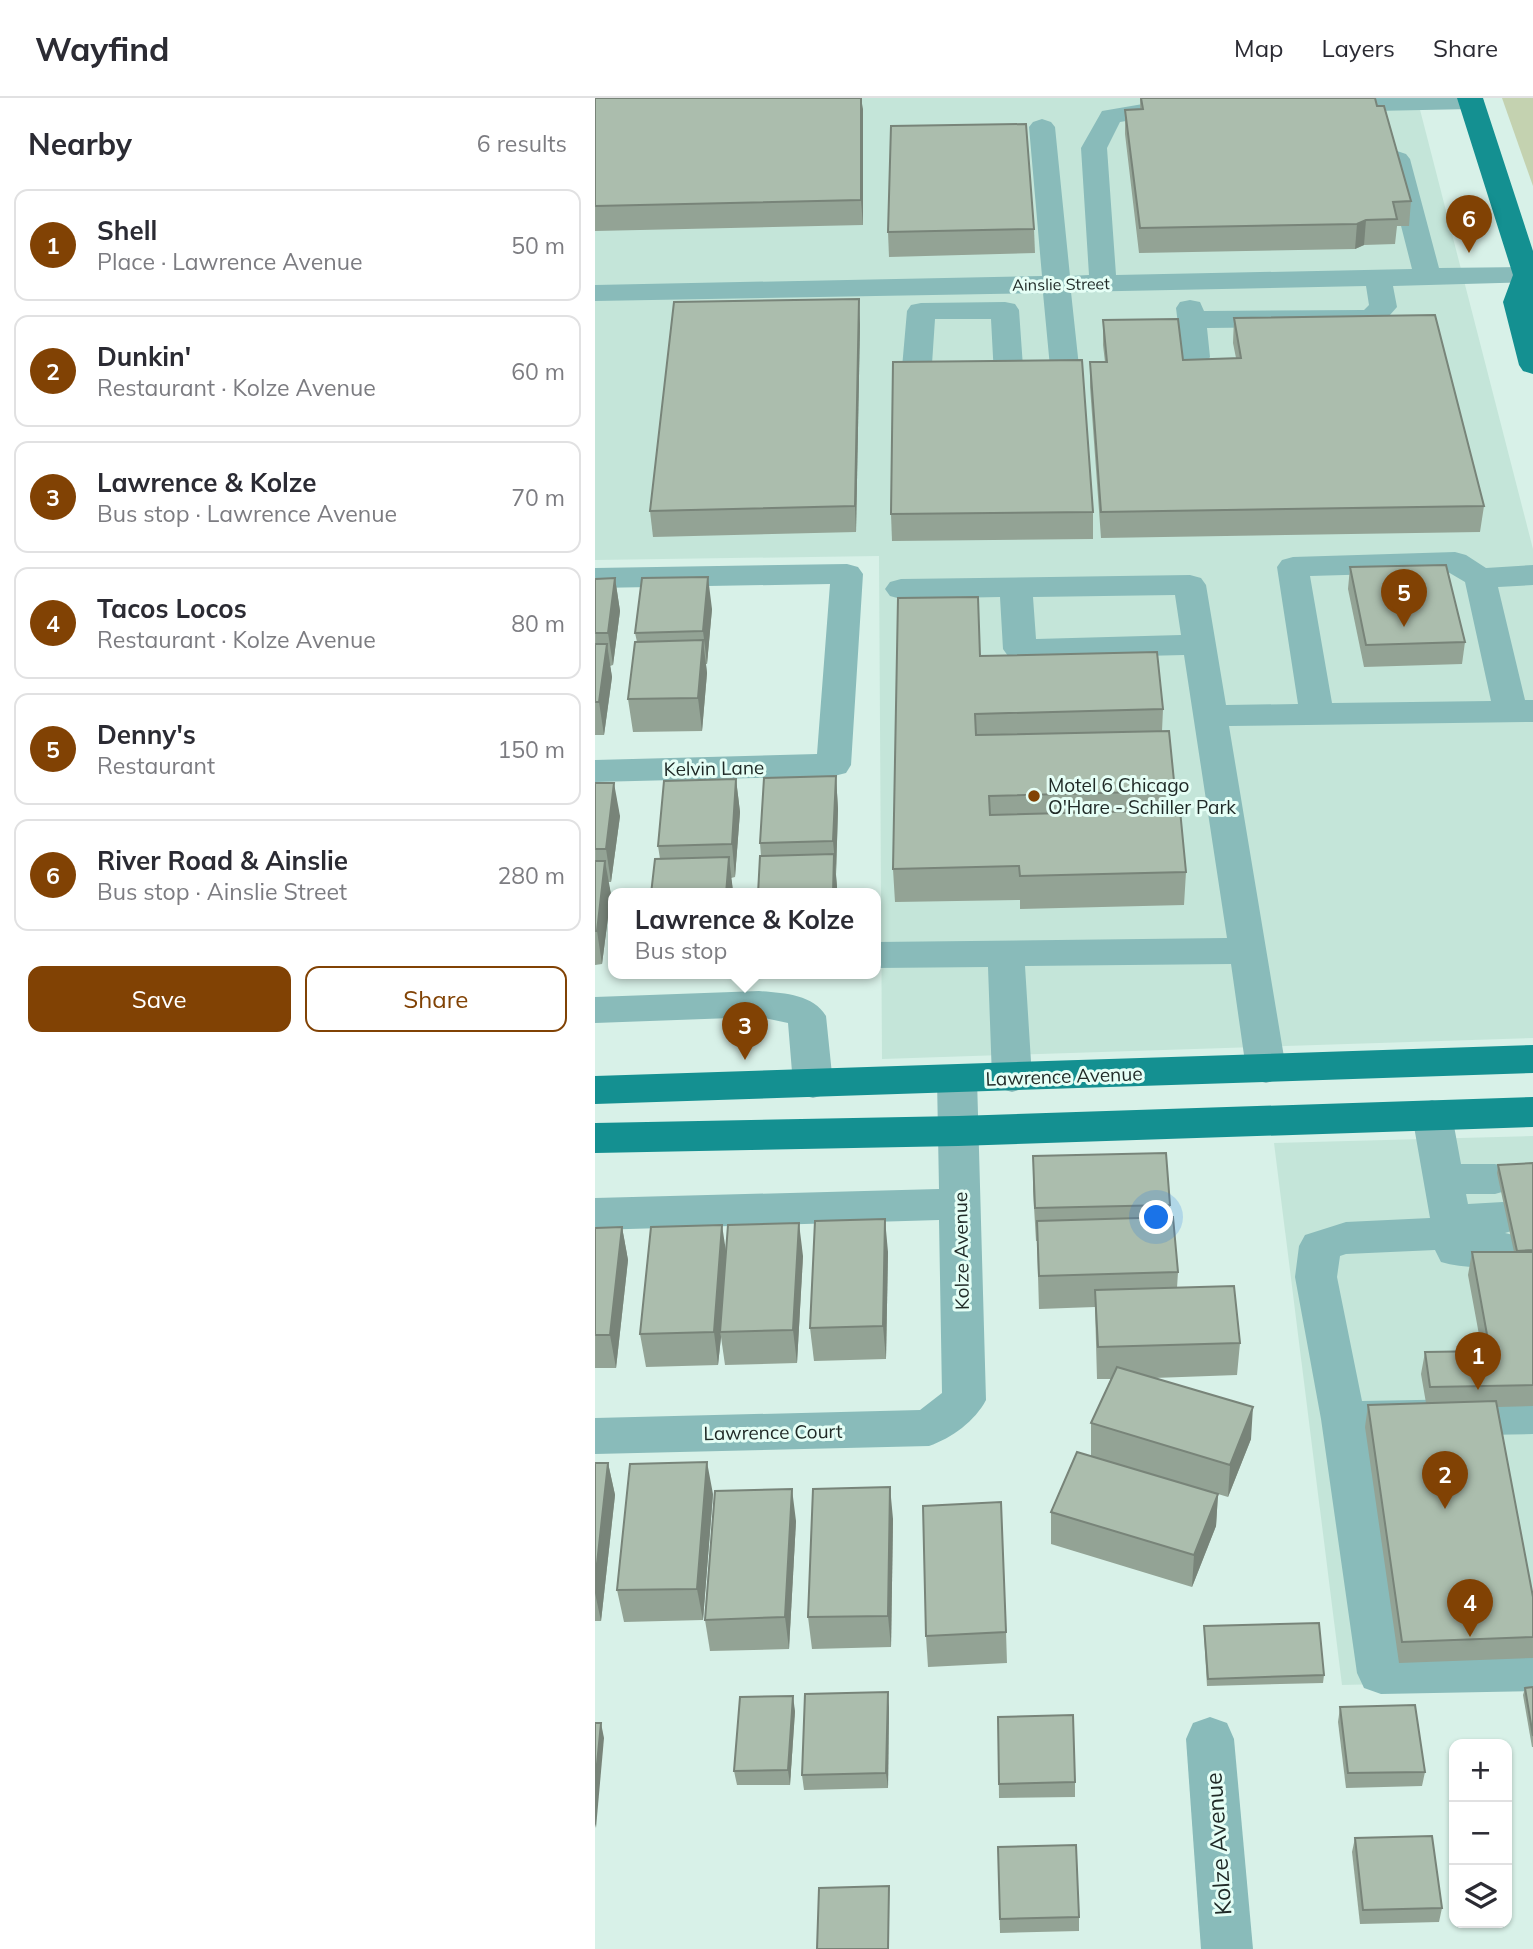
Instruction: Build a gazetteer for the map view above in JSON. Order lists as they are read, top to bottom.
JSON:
{
  "streets": {
    "main road": ["Lawrence Avenue"],
    "street": [
      "Ainslie Street",
      "Kelvin Lane",
      "Kolze Avenue",
      "Lawrence Court"
    ]
  },
  "crossings": [
    ["Lawrence Avenue", "Kolze Avenue"],
    ["Kolze Avenue", "Lawrence Court"]
  ],
  "places": ["Motel 6 Chicago O'Hare - Schiller Park"],
  "page": {
    "header": "Wayfind",
    "nav": ["Map", "Layers", "Share"],
    "heading": ["Nearby", "6 results"],
    "list": [
      {
        "mark": "1",
        "name": "Shell",
        "note": "Place · Lawrence Avenue",
        "value": "50 m"
      },
      {
        "mark": "2",
        "name": "Dunkin'",
        "note": "Restaurant · Kolze Avenue",
        "value": "60 m"
      },
      {
        "mark": "3",
        "name": "Lawrence & Kolze",
        "note": "Bus stop · Lawrence Avenue",
        "value": "70 m"
      },
      {
        "mark": "4",
        "name": "Tacos Locos",
        "note": "Restaurant · Kolze Avenue",
        "value": "80 m"
      },
      {
        "mark": "5",
        "name": "Denny's",
        "note": "Restaurant",
        "value": "150 m"
      },
      {
        "mark": "6",
        "name": "River Road & Ainslie",
        "note": "Bus stop · Ainslie Street",
        "value": "280 m"
      }
    ],
    "pins": [
      "6",
      "5",
      "3",
      "1",
      "2",
      "4"
    ],
    "popup": ["Lawrence & Kolze", "Bus stop"],
    "buttons": ["Save", "Share"],
    "map_buttons": ["+", "−"]
  }
}
